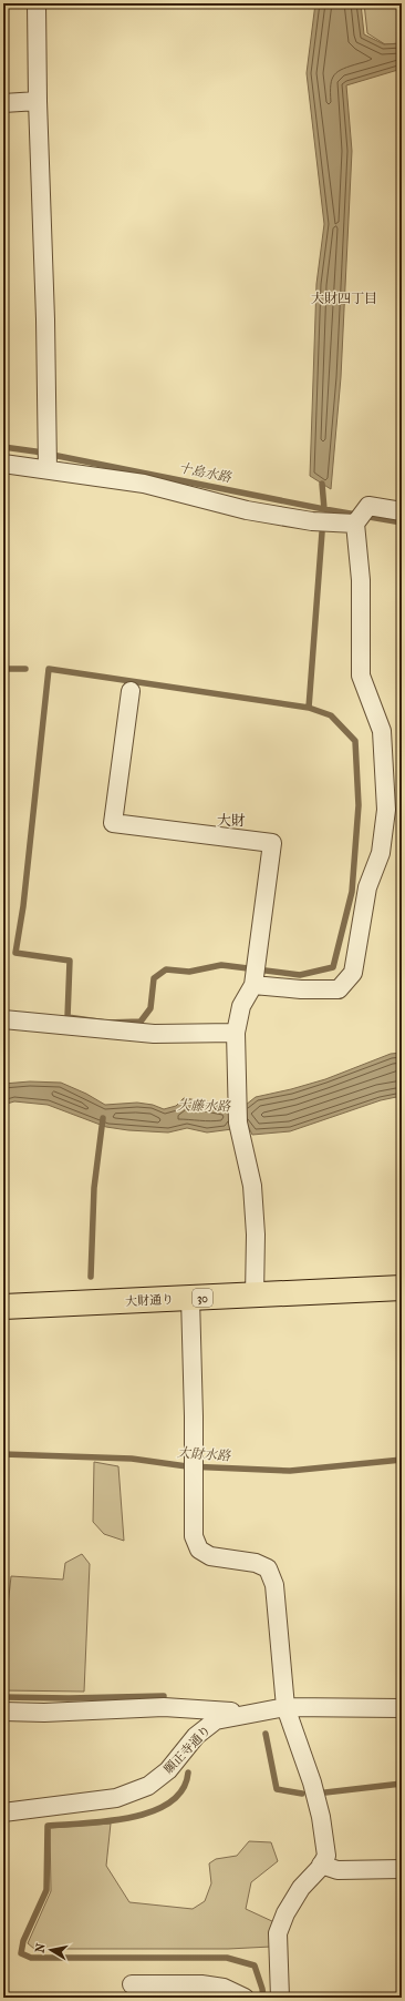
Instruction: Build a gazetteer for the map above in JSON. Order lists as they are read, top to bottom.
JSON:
{
  "streets": {
    "main road": ["30", "大財通り"],
    "street": ["願正寺通り"]
  },
  "districts": ["大財四丁目", "大財"],
  "water": ["十島水路", "大藤水路", "大財水路"],
  "north": "left"
}
